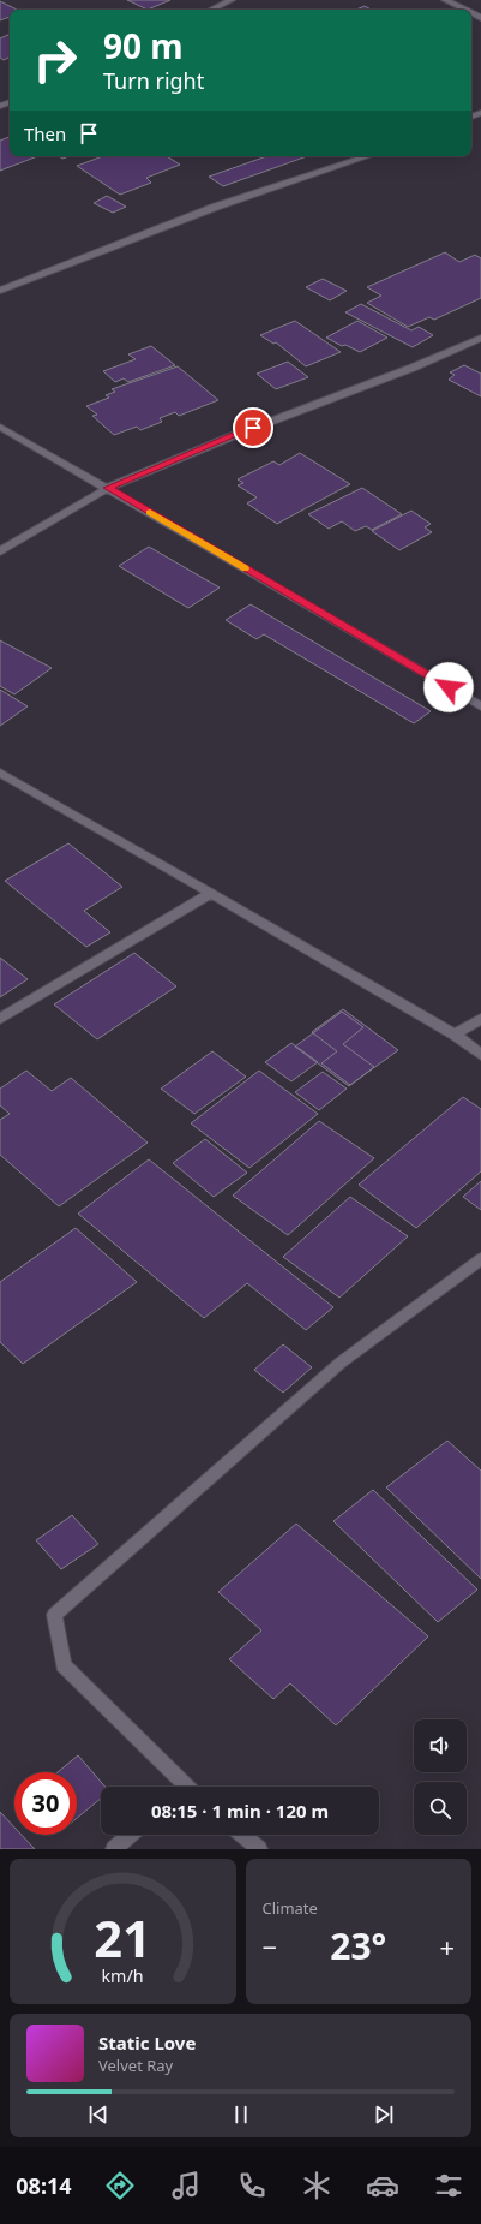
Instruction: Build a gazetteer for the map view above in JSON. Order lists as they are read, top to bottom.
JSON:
{
  "page": {
    "turn": ["90 m", "Turn right"],
    "then": "Then",
    "limit": "30",
    "trip": "08:15 · 1 min · 120 m",
    "tile": "Climate",
    "heat": ["−", "23°", "+"],
    "song": ["Static Love", "Velvet Ray"],
    "tabs": "08:14",
    "gauge": ["21", "km/h"]
  }
}
